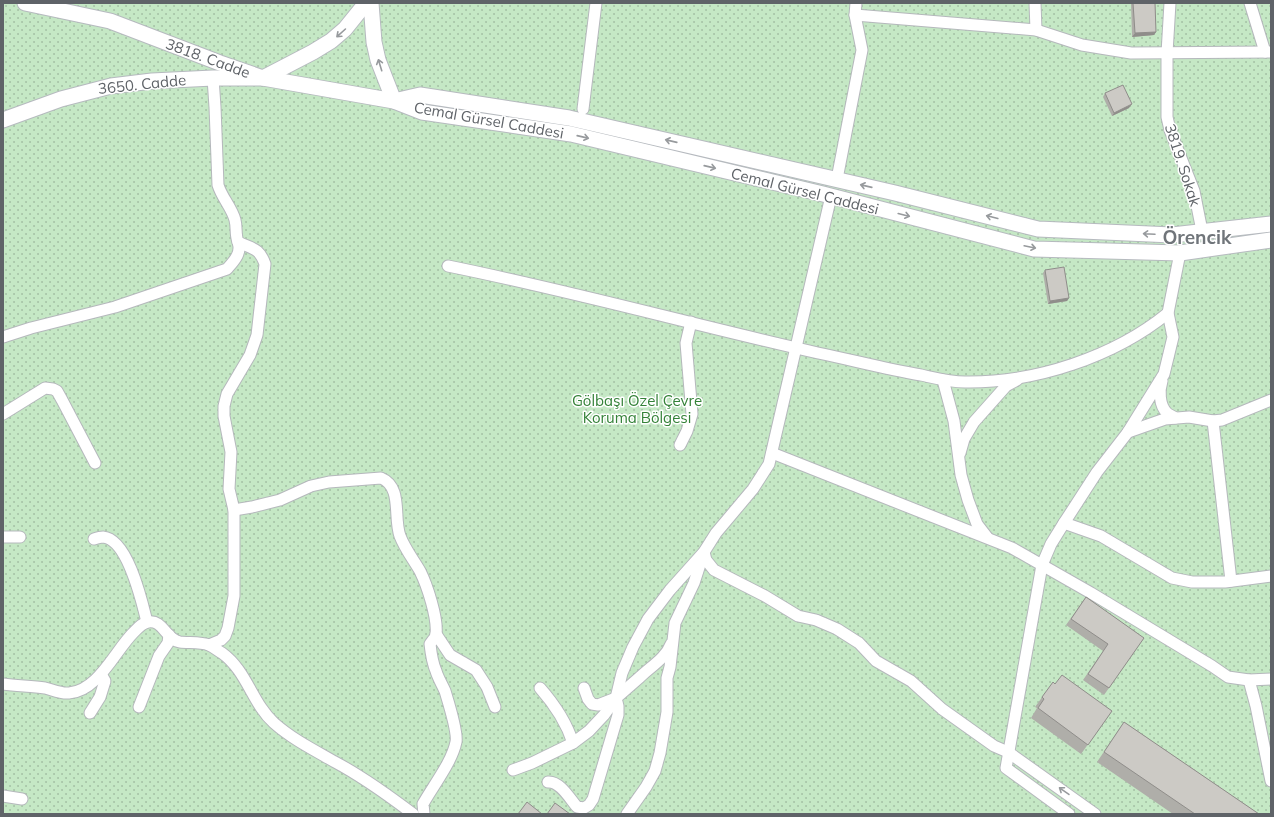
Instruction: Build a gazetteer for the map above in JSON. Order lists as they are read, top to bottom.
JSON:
{
  "streets": {
    "street": [
      "3818. Cadde",
      "3650. Cadde",
      "Cemal Gürsel Caddesi",
      "3819. Sokak"
    ]
  },
  "crossings": [
    ["3818. Cadde", "3650. Cadde"],
    ["3818. Cadde", "Cemal Gürsel Caddesi"],
    ["Cemal Gürsel Caddesi", "3819. Sokak"]
  ],
  "districts": ["Örencik"],
  "parks": ["Gölbaşı Özel Çevre Koruma Bölgesi"]
}
